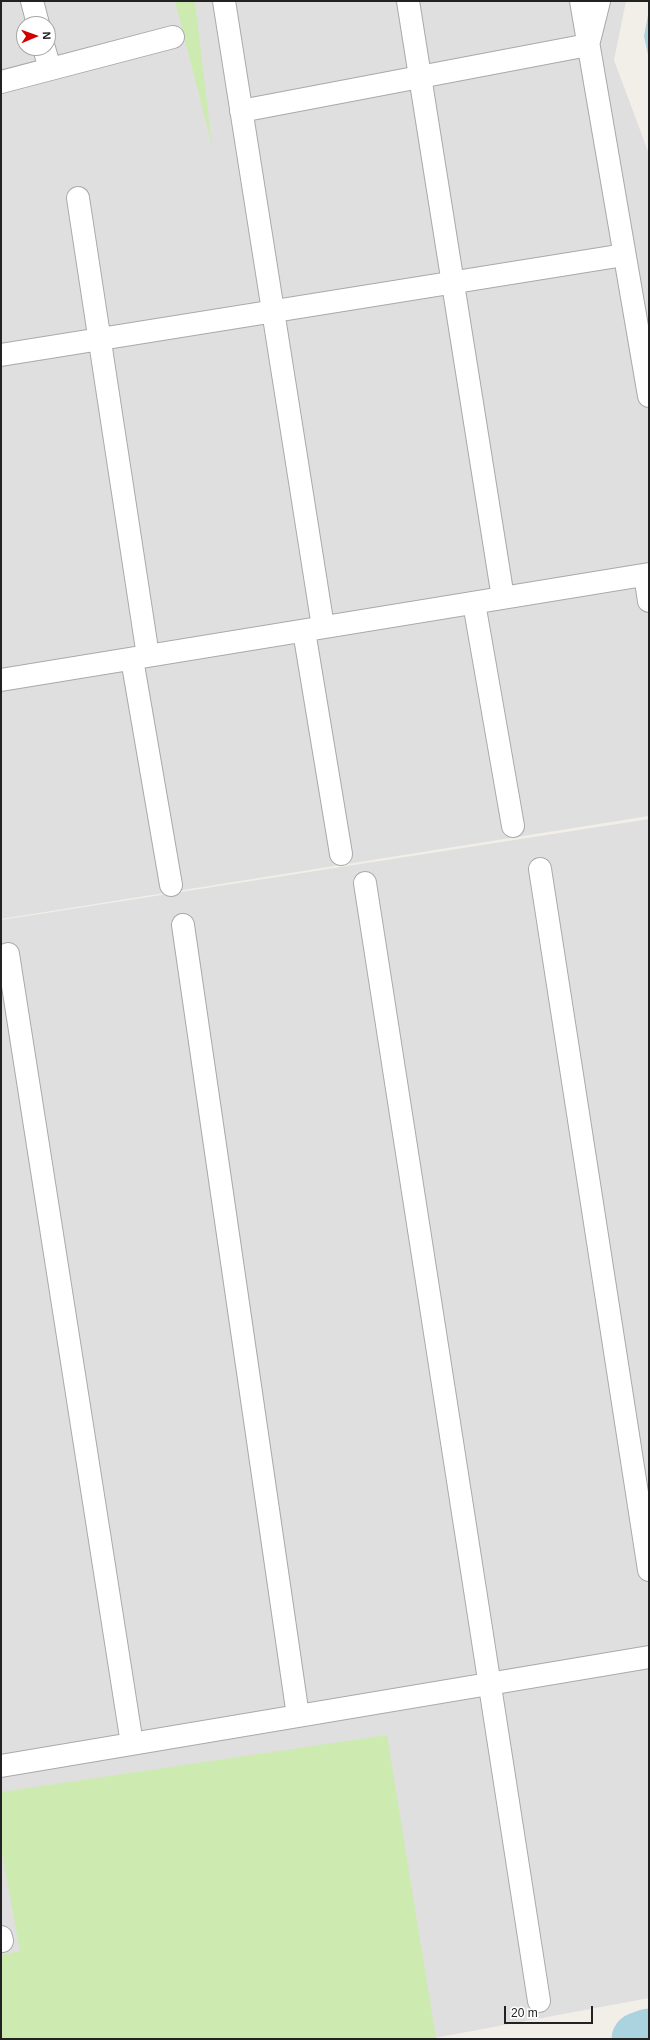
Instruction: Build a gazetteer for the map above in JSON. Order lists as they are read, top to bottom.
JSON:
{
  "scale_bar": "20 m",
  "north": "right"
}
